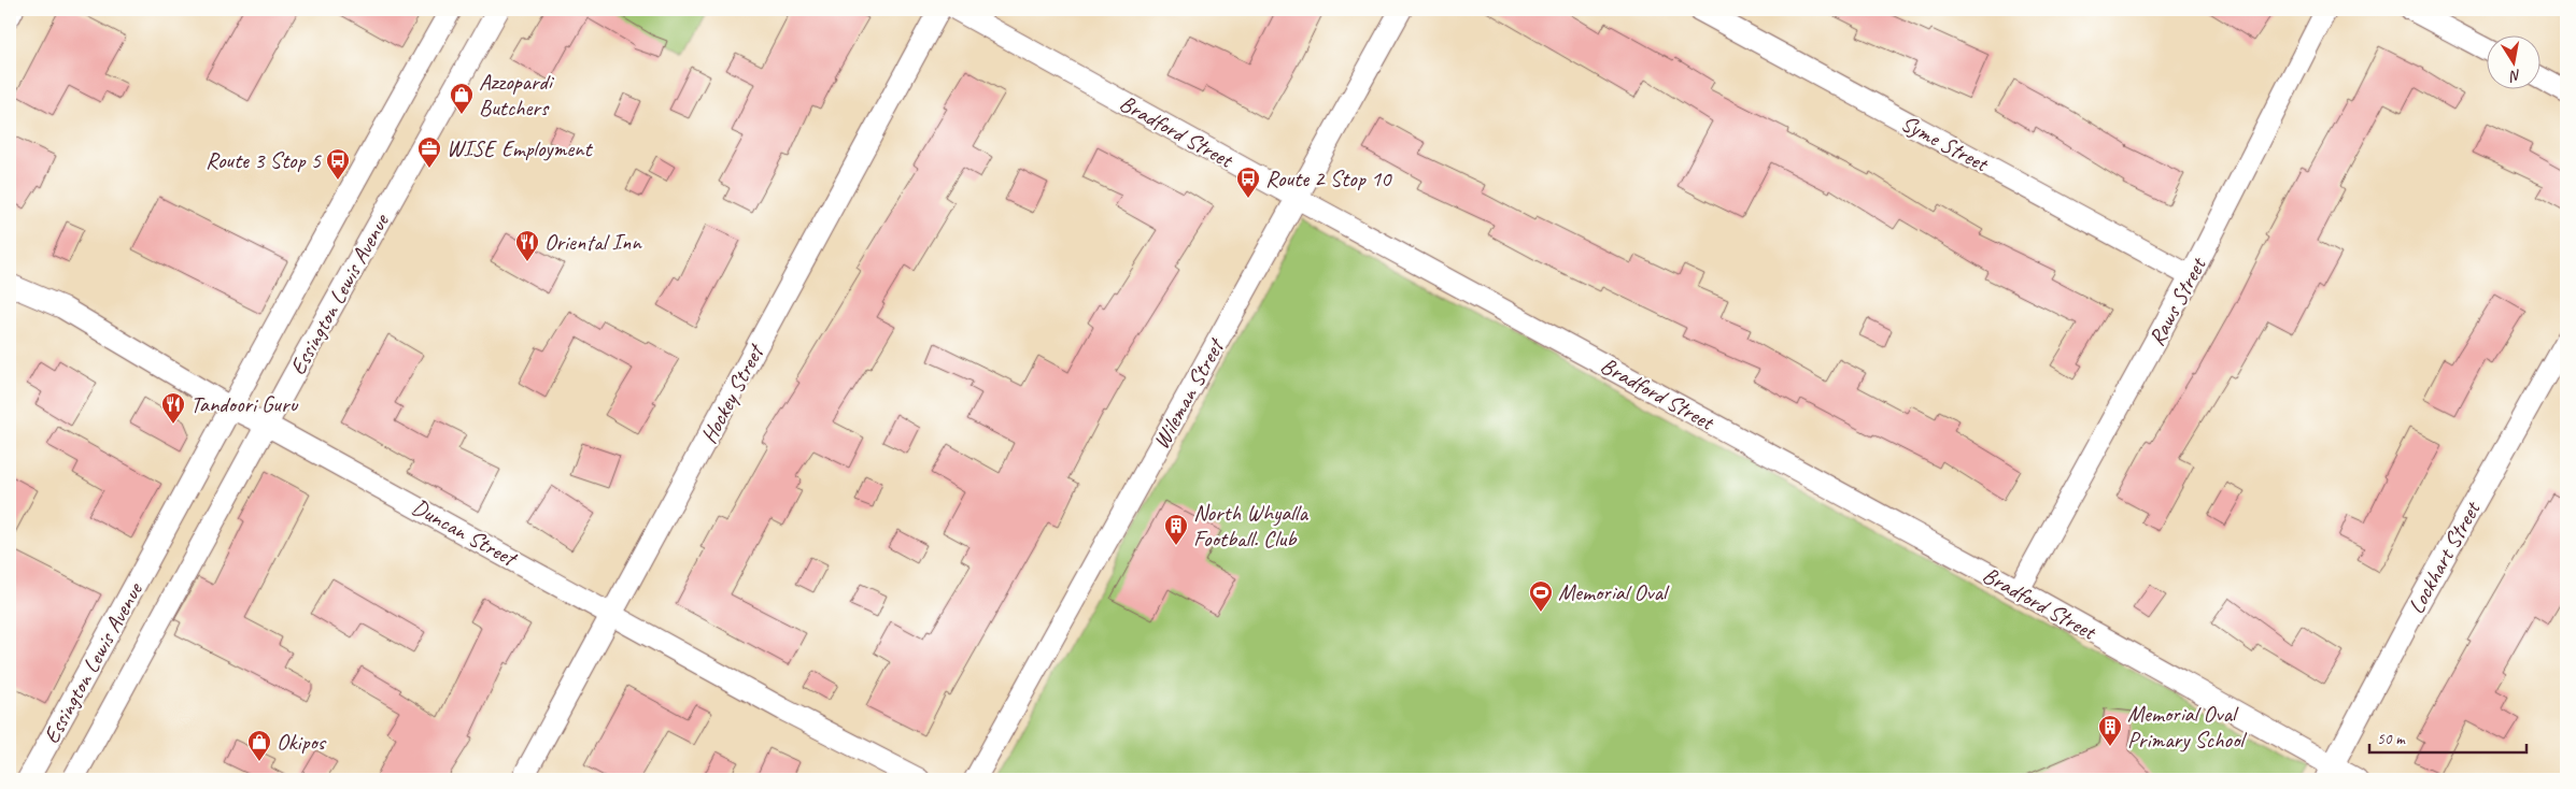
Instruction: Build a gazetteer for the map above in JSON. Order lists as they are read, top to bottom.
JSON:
{
  "streets": {
    "street": [
      "Bradford Street",
      "Syme Street",
      "Essington Lewis Avenue",
      "Raws Street",
      "Hockey Street",
      "Wileman Street",
      "Duncan Street",
      "Lockhart Street"
    ]
  },
  "crossings": [
    ["Bradford Street", "Raws Street"],
    ["Bradford Street", "Wileman Street"],
    ["Bradford Street", "Lockhart Street"],
    ["Syme Street", "Raws Street"],
    ["Essington Lewis Avenue", "Duncan Street"],
    ["Hockey Street", "Duncan Street"]
  ],
  "places": {
    "shop": ["Azzopardi Butchers", "Okipos"],
    "office": ["WISE Employment"],
    "bus stop": ["Route 3 Stop 5", "Route 2 Stop 10"],
    "restaurant": ["Oriental Inn", "Tandoori Guru"],
    "building": ["North Whyalla Football. Club", "Memorial Oval Primary School"],
    "sports": ["Memorial Oval"]
  },
  "scale_bar": "50 m",
  "north": "bottom"
}
